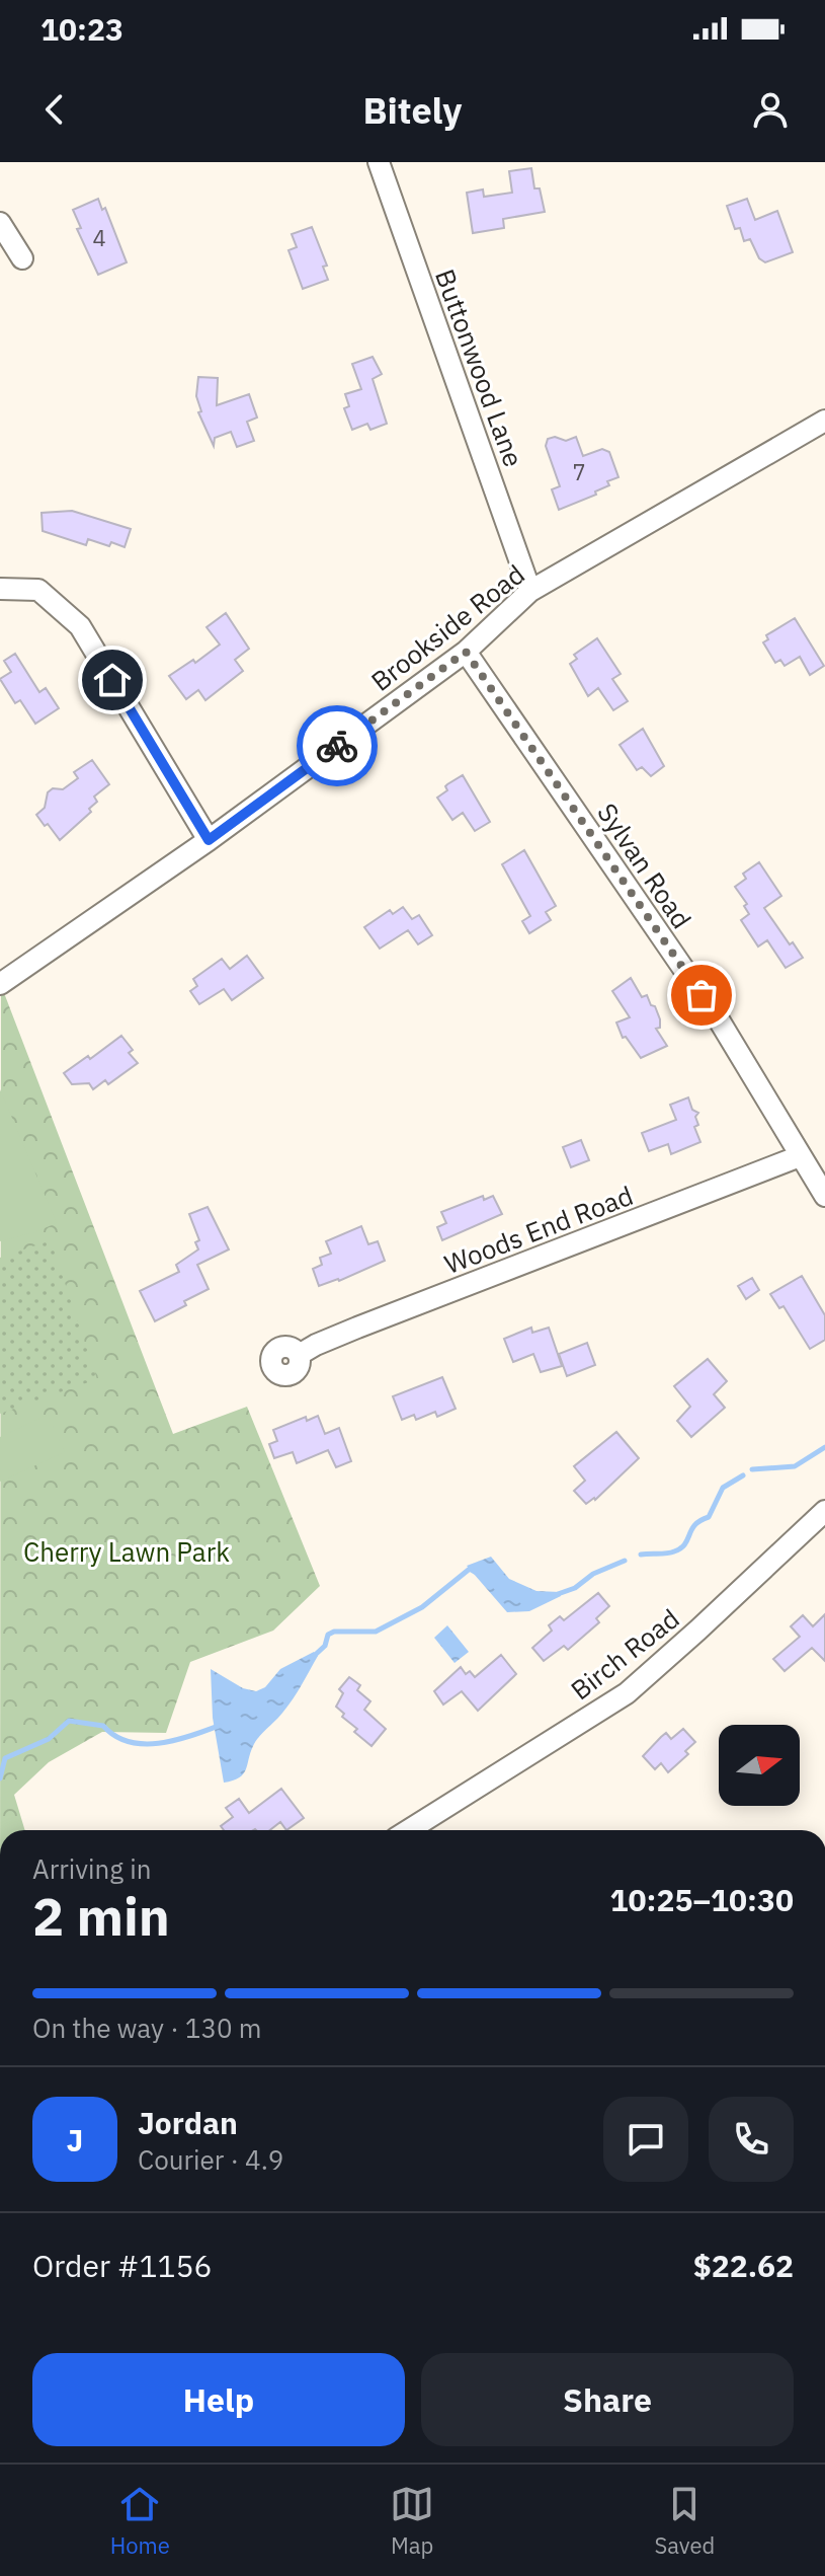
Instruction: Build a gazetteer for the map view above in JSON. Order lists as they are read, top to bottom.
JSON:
{
  "streets": {
    "street": [
      "Buttonwood Lane",
      "Brookside Road",
      "Sylvan Road",
      "Woods End Road",
      "Birch Road"
    ]
  },
  "crossings": [
    ["Buttonwood Lane", "Brookside Road"],
    ["Brookside Road", "Sylvan Road"],
    ["Sylvan Road", "Woods End Road"]
  ],
  "parks": ["Cherry Lawn Park"],
  "house_numbers": ["4", "7"],
  "north": "right",
  "page": {
    "status": "10:23",
    "header": "Bitely",
    "heading": ["2 min", "Arriving in", "10:25–10:30"],
    "panel": [
      "Jordan",
      "Courier · 4.9",
      "Order #1156",
      "$22.62"
    ],
    "bar": "On the way · 130 m",
    "round": "J",
    "buttons": ["Help", "Share"],
    "tabs": ["Home", "Map", "Saved"]
  }
}
